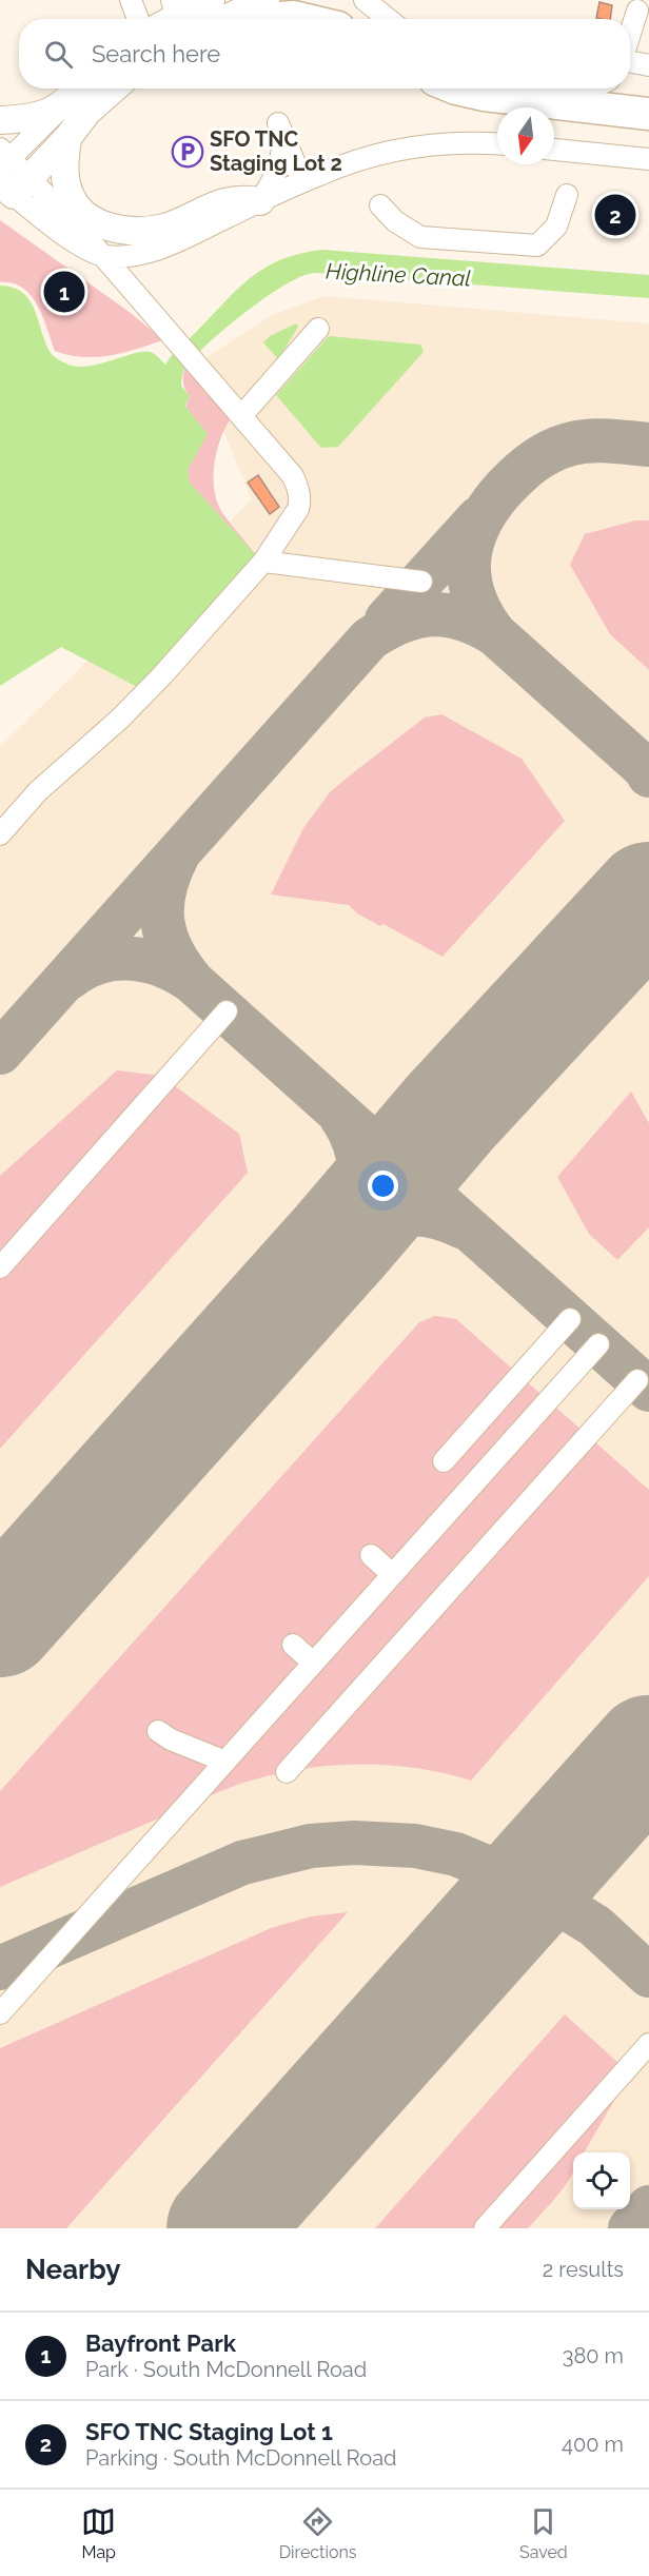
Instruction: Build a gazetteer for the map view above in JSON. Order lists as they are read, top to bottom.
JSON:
{
  "water": ["Highline Canal"],
  "places": {
    "parking": ["SFO TNC Staging Lot 2"]
  },
  "north": "bottom",
  "page": {
    "search": "Search here",
    "pins": ["2", "1"],
    "heading": ["Nearby", "2 results"],
    "list": [
      {
        "mark": "1",
        "name": "Bayfront Park",
        "note": "Park · South McDonnell Road",
        "value": "380 m"
      },
      {
        "mark": "2",
        "name": "SFO TNC Staging Lot 1",
        "note": "Parking · South McDonnell Road",
        "value": "400 m"
      }
    ],
    "nav": ["Map", "Directions", "Saved"]
  }
}
